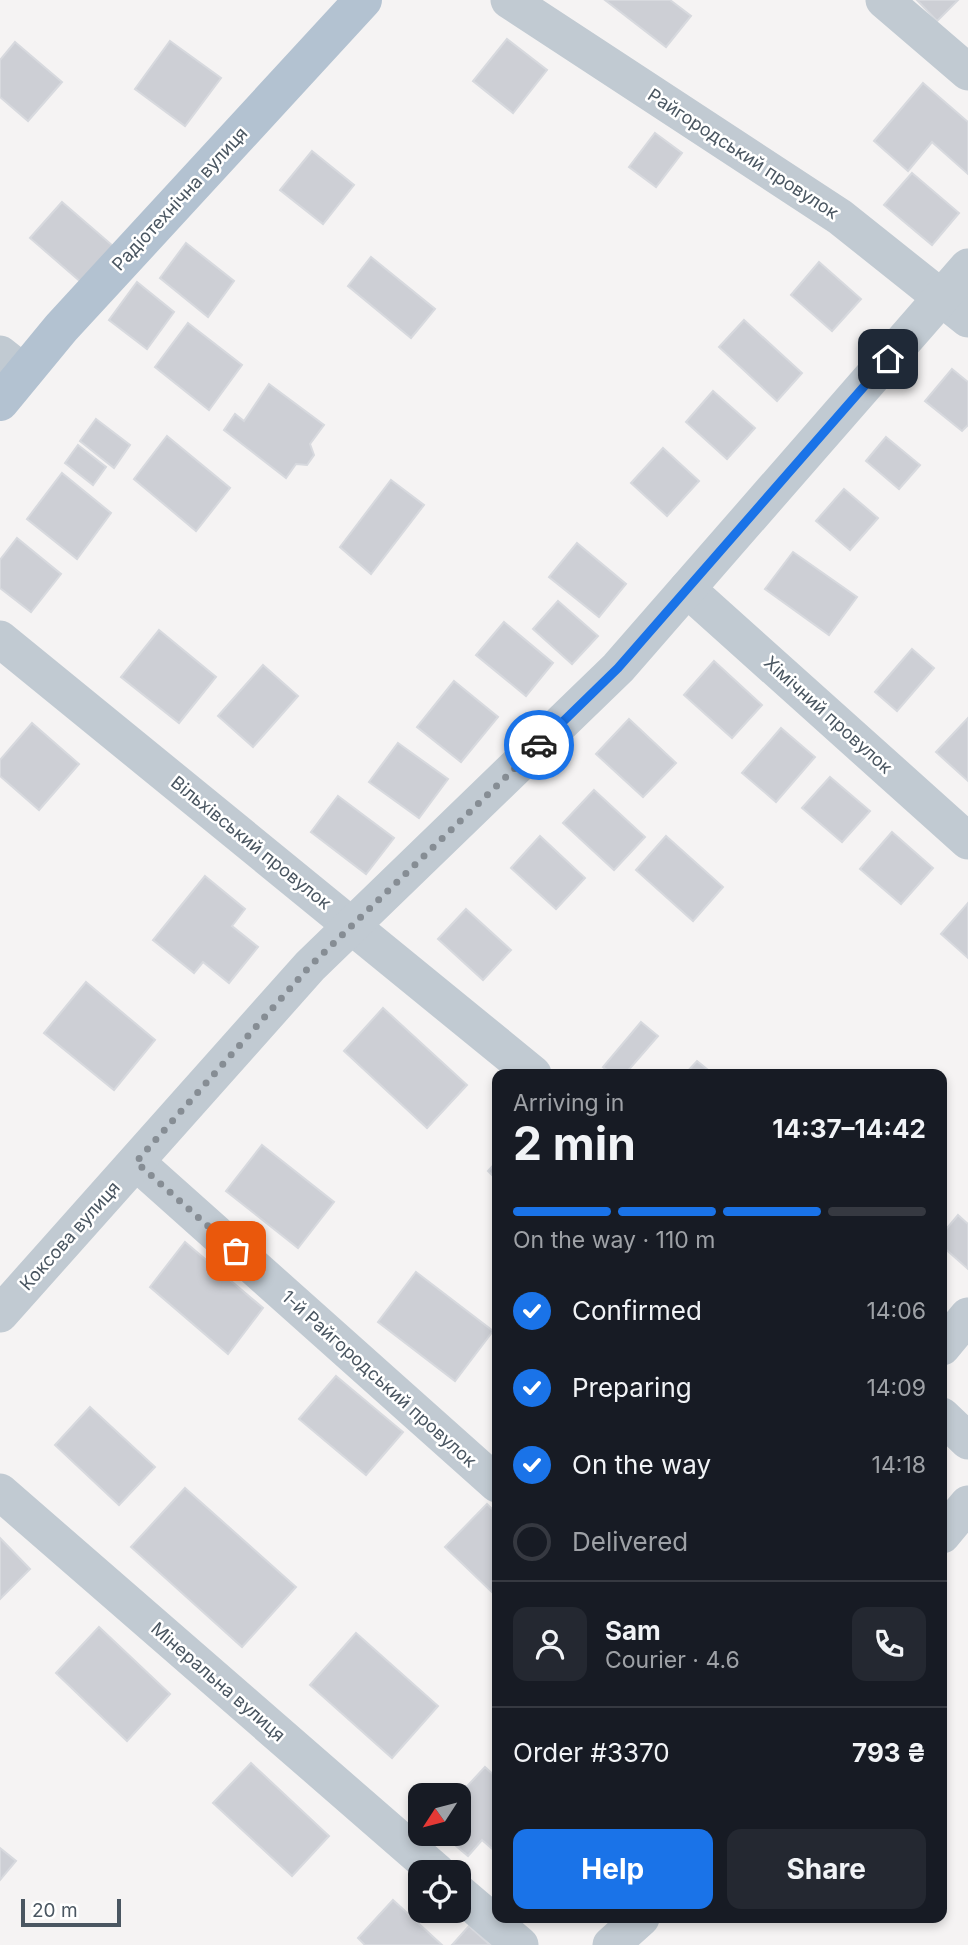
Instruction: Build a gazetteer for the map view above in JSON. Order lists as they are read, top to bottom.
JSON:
{
  "streets": {
    "main road": ["Радіотехнічна вулиця"],
    "street": [
      "Райгородський провулок",
      "Хімічний провулок",
      "Вільхівський провулок",
      "Коксова вулиця",
      "1-й Райгородський провулок",
      "Мінеральна вулиця"
    ]
  },
  "crossings": [
    ["Райгородський провулок", "Коксова вулиця"],
    ["Хімічний провулок", "Коксова вулиця"],
    ["Вільхівський провулок", "Коксова вулиця"],
    ["Коксова вулиця", "1-й Райгородський провулок"]
  ],
  "scale_bar": "20 m",
  "north": "bottom left",
  "page": {
    "heading": ["2 min", "Arriving in", "14:37–14:42"],
    "panel": [
      "Sam",
      "Courier · 4.6",
      "Order #3370",
      "793 ₴"
    ],
    "bar": "On the way · 110 m",
    "list": [
      ["Confirmed", "14:06"],
      ["Preparing", "14:09"],
      ["On the way", "14:18"],
      "Delivered"
    ],
    "buttons": ["Help", "Share"],
    "scale": "20 m"
  }
}
